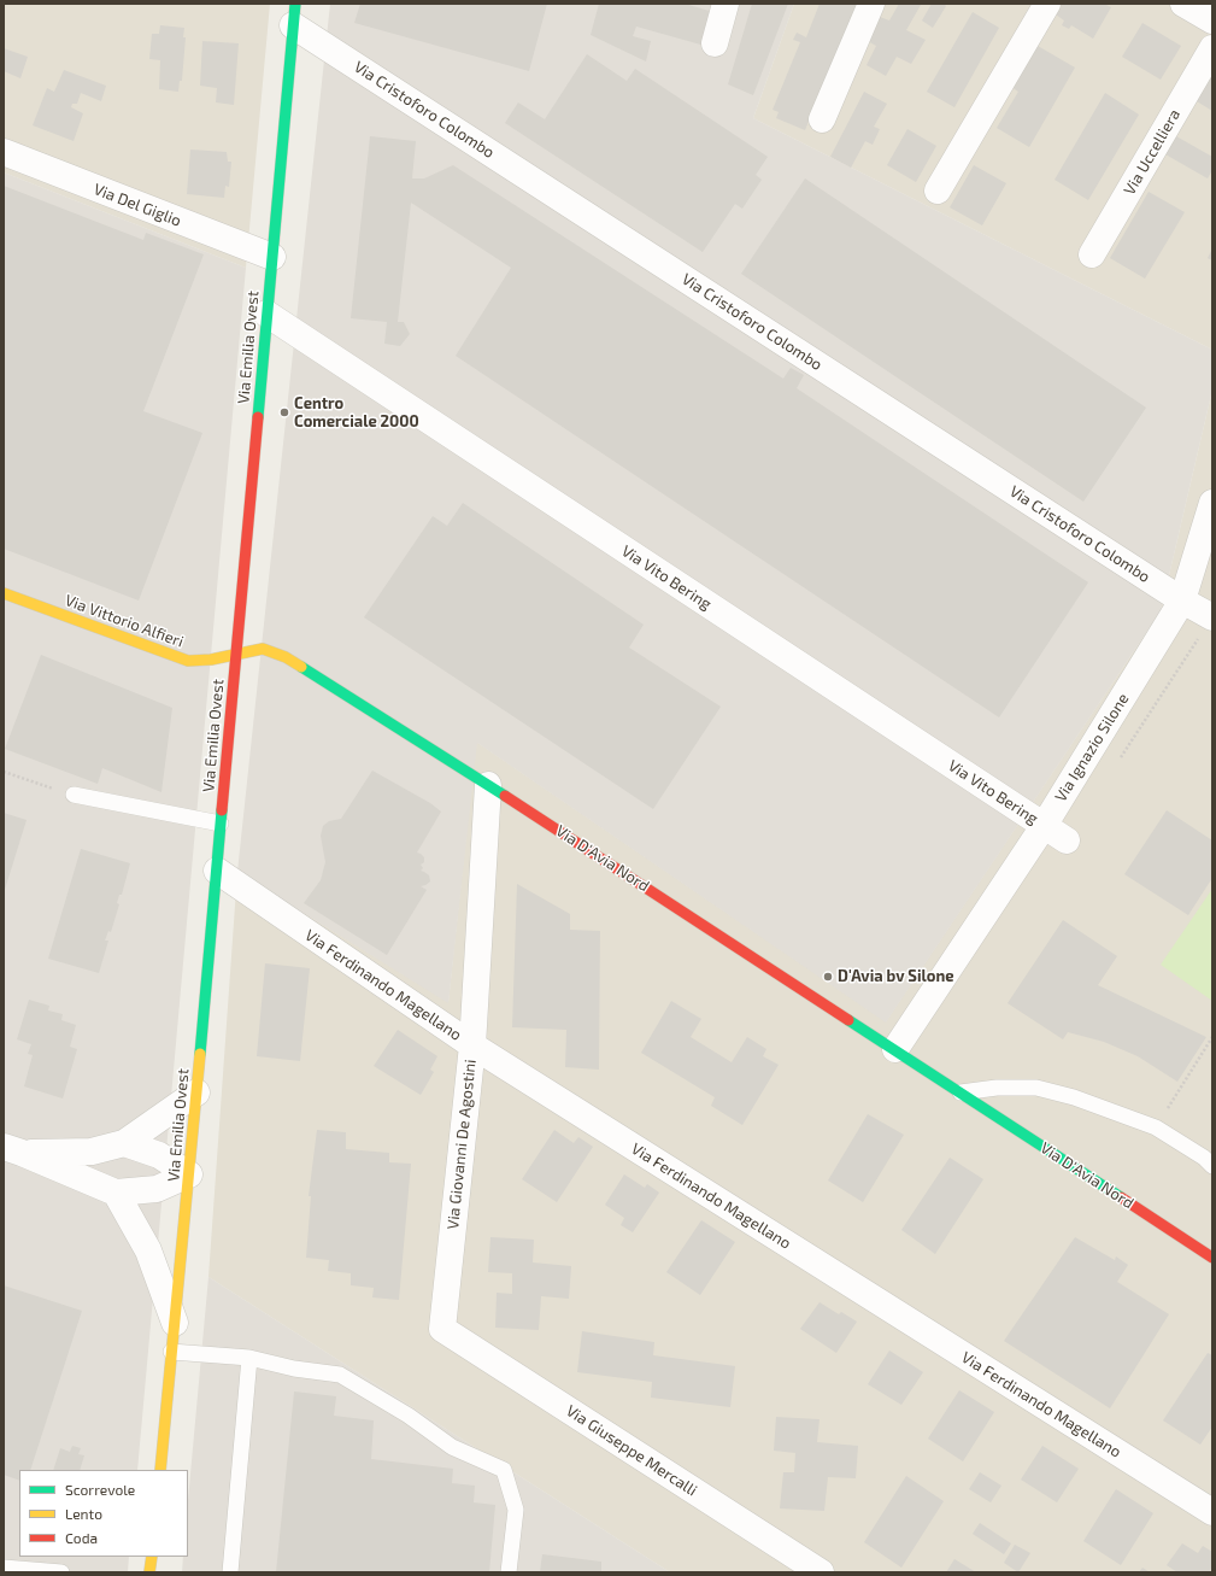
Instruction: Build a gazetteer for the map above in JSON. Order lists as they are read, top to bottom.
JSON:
{
  "streets": {
    "main road": ["Via Emilia Ovest", "Via Vittorio Alfieri", "Via D'Avia Nord"],
    "street": [
      "Via Cristoforo Colombo",
      "Via Uccelliera",
      "Via Del Giglio",
      "Via Vito Bering",
      "Via Ignazio Silone",
      "Via Ferdinando Magellano",
      "Via Giovanni De Agostini",
      "Via Giuseppe Mercalli"
    ]
  },
  "crossings": [
    ["Via Cristoforo Colombo", "Via Emilia Ovest"],
    ["Via Cristoforo Colombo", "Via Ignazio Silone"],
    ["Via Del Giglio", "Via Emilia Ovest"],
    ["Via Emilia Ovest", "Via Vito Bering"],
    ["Via Emilia Ovest", "Via Vittorio Alfieri"],
    ["Via Emilia Ovest", "Via D'Avia Nord"],
    ["Via Emilia Ovest", "Via Ferdinando Magellano"],
    ["Via Vito Bering", "Via Ignazio Silone"],
    ["Via Vittorio Alfieri", "Via D'Avia Nord"],
    ["Via Ignazio Silone", "Via D'Avia Nord"],
    ["Via D'Avia Nord", "Via Giovanni De Agostini"],
    ["Via Ferdinando Magellano", "Via Giovanni De Agostini"],
    ["Via Giovanni De Agostini", "Via Giuseppe Mercalli"]
  ],
  "places": ["Centro Comerciale 2000", "D'Avia bv Silone"],
  "legend": ["Scorrevole", "Lento", "Coda"]
}
